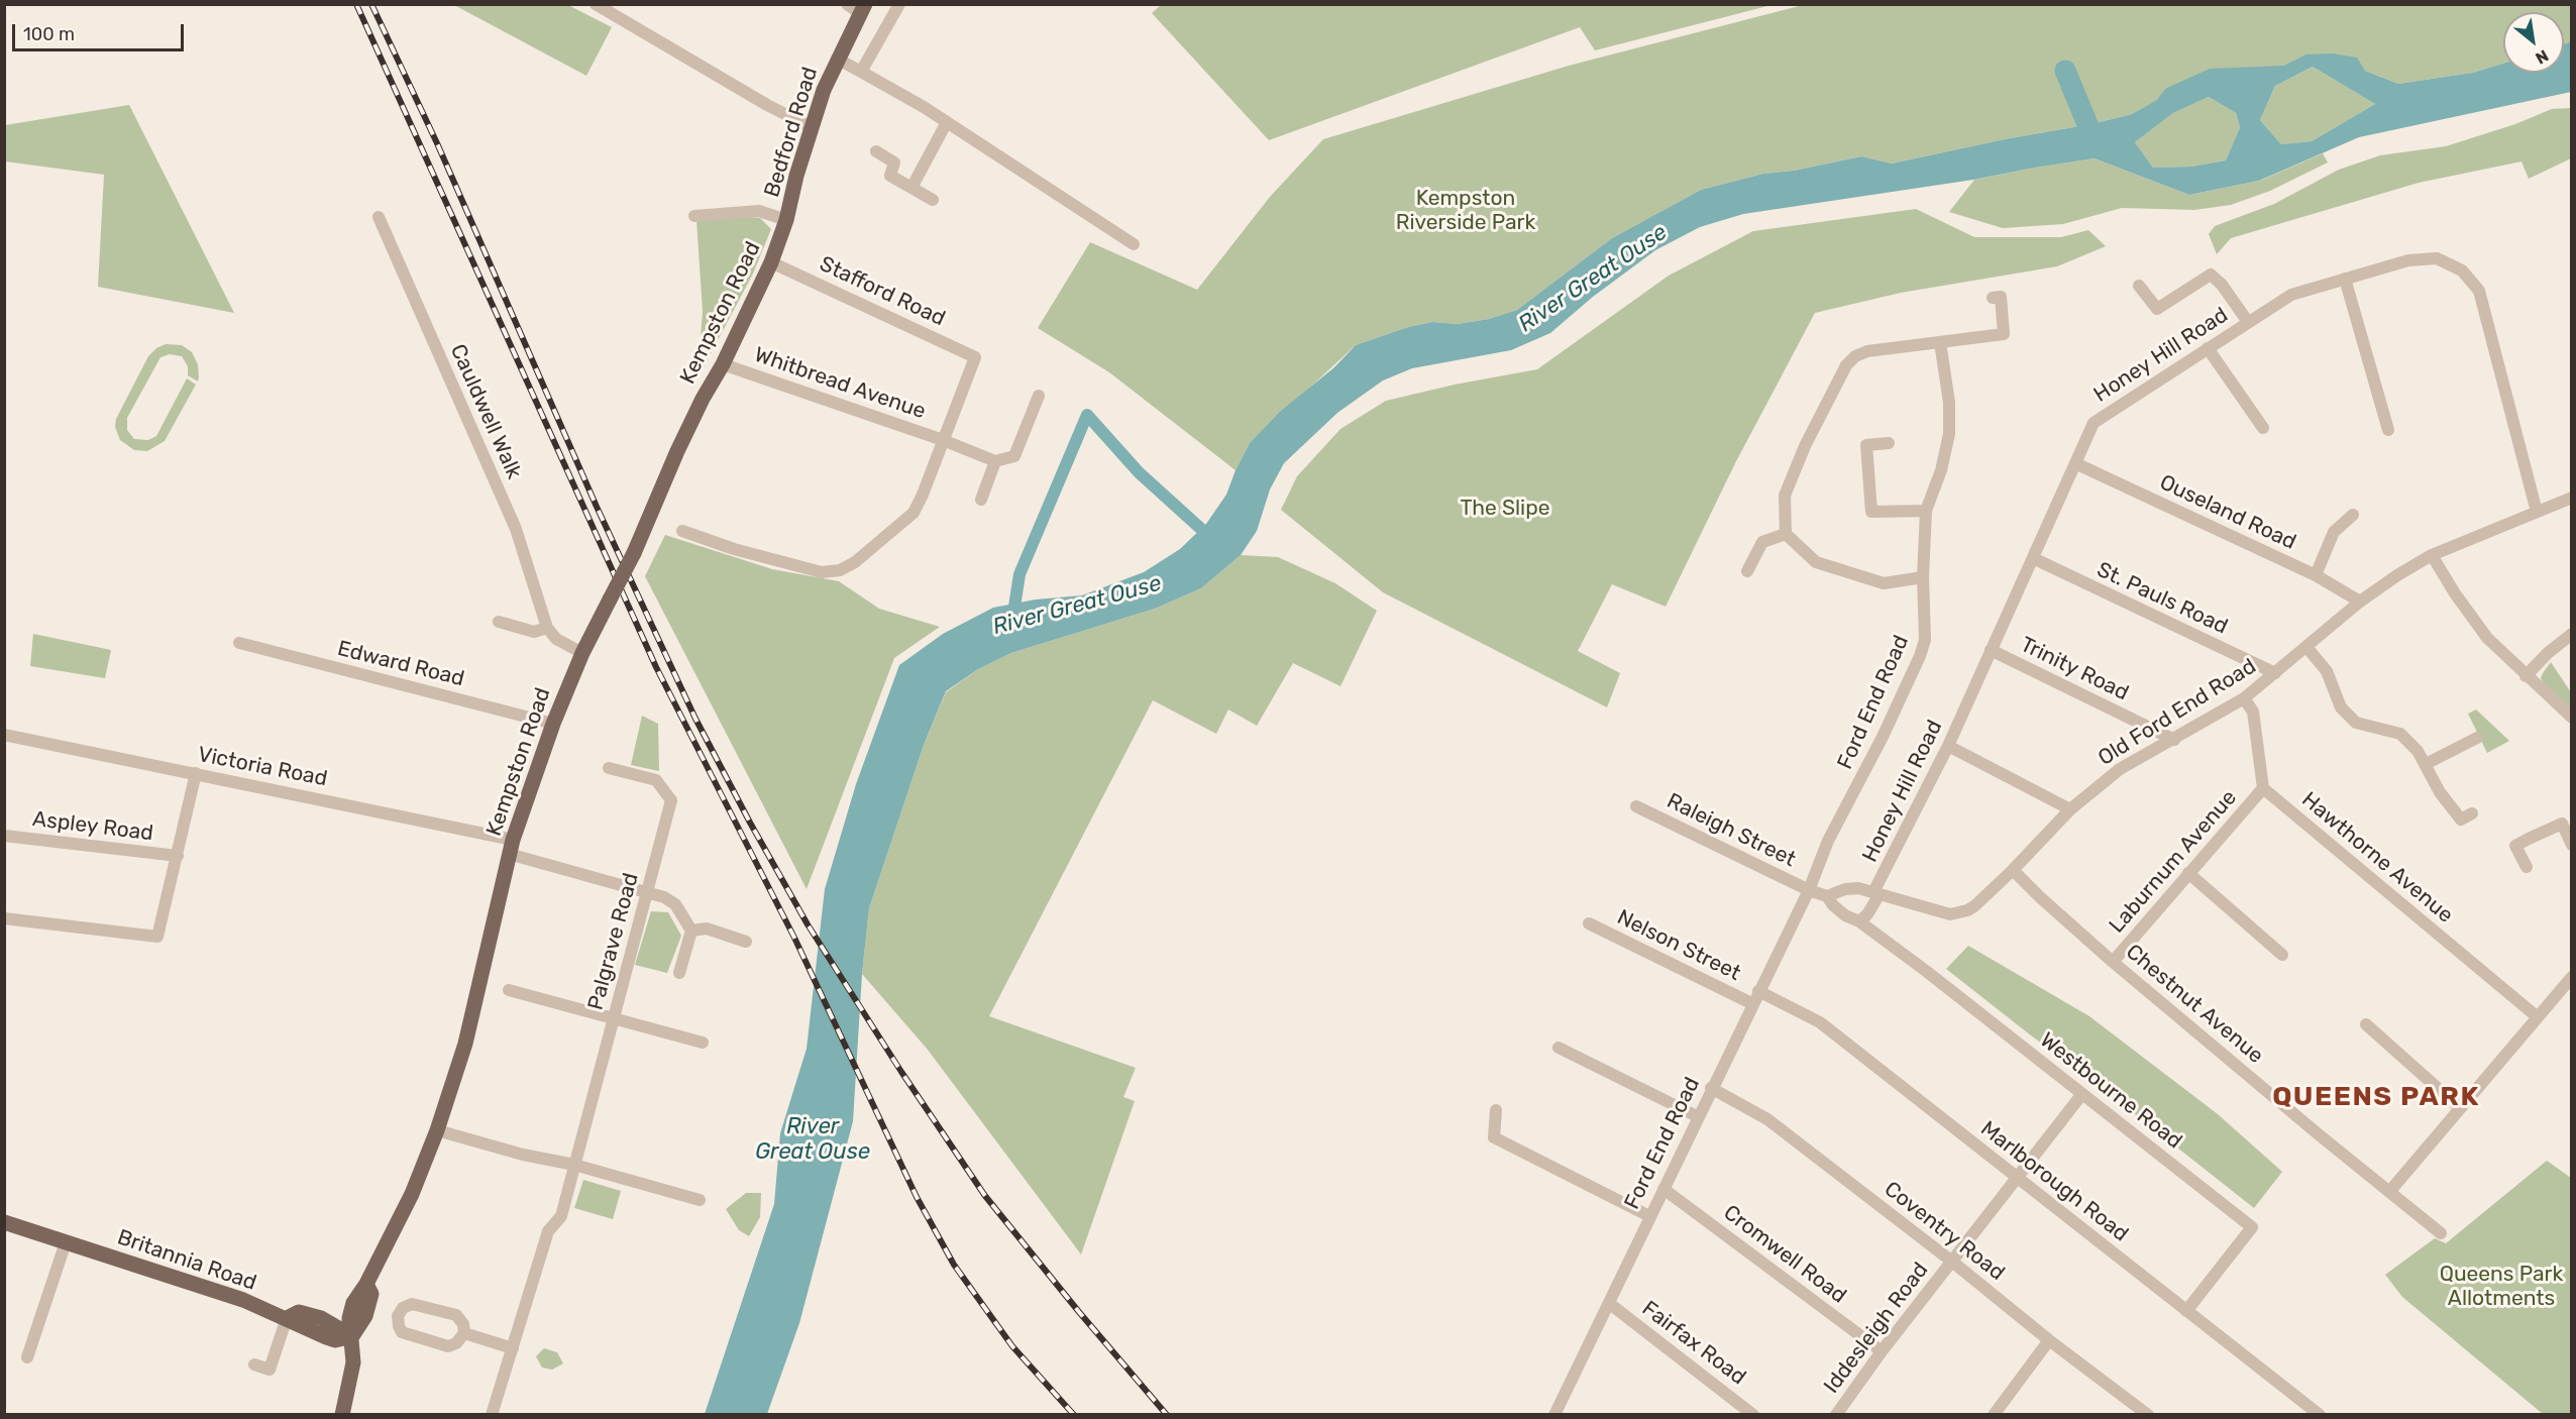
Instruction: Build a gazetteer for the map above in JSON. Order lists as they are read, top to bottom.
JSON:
{
  "streets": {
    "main road": ["Bedford Road", "Kempston Road", "Britannia Road"],
    "street": [
      "Stafford Road",
      "Honey Hill Road",
      "Whitbread Avenue",
      "Cauldwell Walk",
      "Ouseland Road",
      "St. Pauls Road",
      "Edward Road",
      "Trinity Road",
      "Ford End Road",
      "Old Ford End Road",
      "Victoria Road",
      "Aspley Road",
      "Raleigh Street",
      "Hawthorne Avenue",
      "Laburnum Avenue",
      "Palgrave Road",
      "Nelson Street",
      "Chestnut Avenue",
      "Westbourne Road",
      "Marlborough Road",
      "Coventry Road",
      "Cromwell Road",
      "Iddesleigh Road",
      "Fairfax Road"
    ]
  },
  "crossings": [
    ["Bedford Road", "Kempston Road"],
    ["Stafford Road", "Kempston Road"],
    ["Stafford Road", "Whitbread Avenue"],
    ["Kempston Road", "Whitbread Avenue"],
    ["Kempston Road", "Edward Road"],
    ["Kempston Road", "Victoria Road"],
    ["Kempston Road", "Britannia Road"],
    ["Honey Hill Road", "Ouseland Road"],
    ["Honey Hill Road", "St. Pauls Road"],
    ["Honey Hill Road", "Trinity Road"],
    ["Honey Hill Road", "Old Ford End Road"],
    ["Ouseland Road", "Old Ford End Road"],
    ["St. Pauls Road", "Old Ford End Road"],
    ["Trinity Road", "Old Ford End Road"],
    ["Ford End Road", "Raleigh Street"],
    ["Ford End Road", "Nelson Street"],
    ["Ford End Road", "Marlborough Road"],
    ["Ford End Road", "Coventry Road"],
    ["Ford End Road", "Cromwell Road"],
    ["Ford End Road", "Fairfax Road"],
    ["Old Ford End Road", "Chestnut Avenue"],
    ["Hawthorne Avenue", "Laburnum Avenue"],
    ["Laburnum Avenue", "Chestnut Avenue"],
    ["Westbourne Road", "Marlborough Road"],
    ["Westbourne Road", "Iddesleigh Road"],
    ["Marlborough Road", "Iddesleigh Road"],
    ["Coventry Road", "Iddesleigh Road"],
    ["Cromwell Road", "Iddesleigh Road"]
  ],
  "districts": ["QUEENS PARK"],
  "water": ["River Great Ouse"],
  "parks": ["Kempston Riverside Park", "The Slipe", "Queens Park Allotments"],
  "scale_bar": "100 m",
  "north": "bottom right"
}
